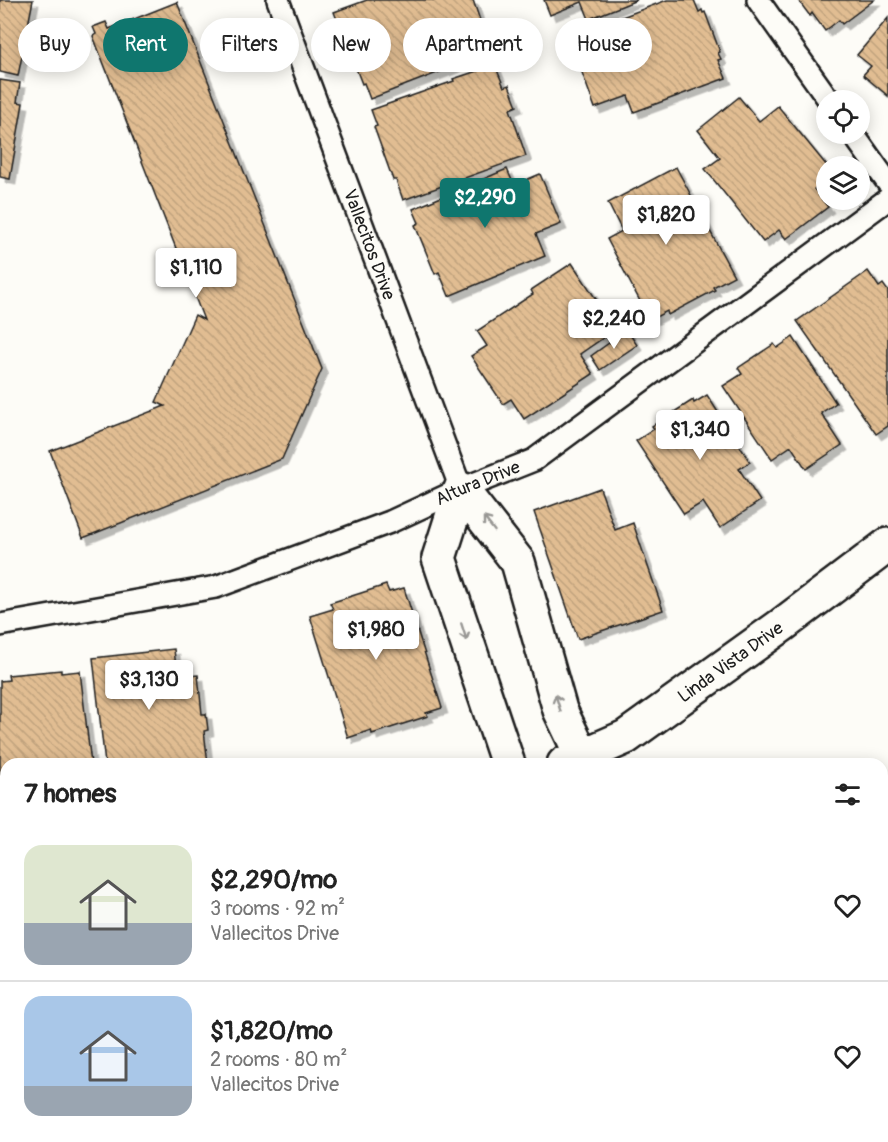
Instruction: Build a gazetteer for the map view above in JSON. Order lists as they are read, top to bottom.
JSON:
{
  "streets": {
    "street": ["Vallecitos Drive", "Linda Vista Drive"],
    "lane": ["Altura Drive"]
  },
  "crossings": [
    ["Vallecitos Drive", "Altura Drive"]
  ],
  "one_way": ["Vallecitos Drive"],
  "page": {
    "chip": [
      "Buy",
      "Rent",
      "Filters",
      "New",
      "Apartment",
      "House"
    ],
    "price": [
      "$2,290",
      "$1,820",
      "$1,110",
      "$2,240",
      "$1,340",
      "$1,980",
      "$3,130"
    ],
    "heading": "7 homes",
    "list": [
      {
        "name": "$2,290/mo",
        "note": "3 rooms · 92 m² · Vallecitos Drive"
      },
      {
        "name": "$1,820/mo",
        "note": "2 rooms · 80 m² · Vallecitos Drive"
      }
    ]
  }
}
